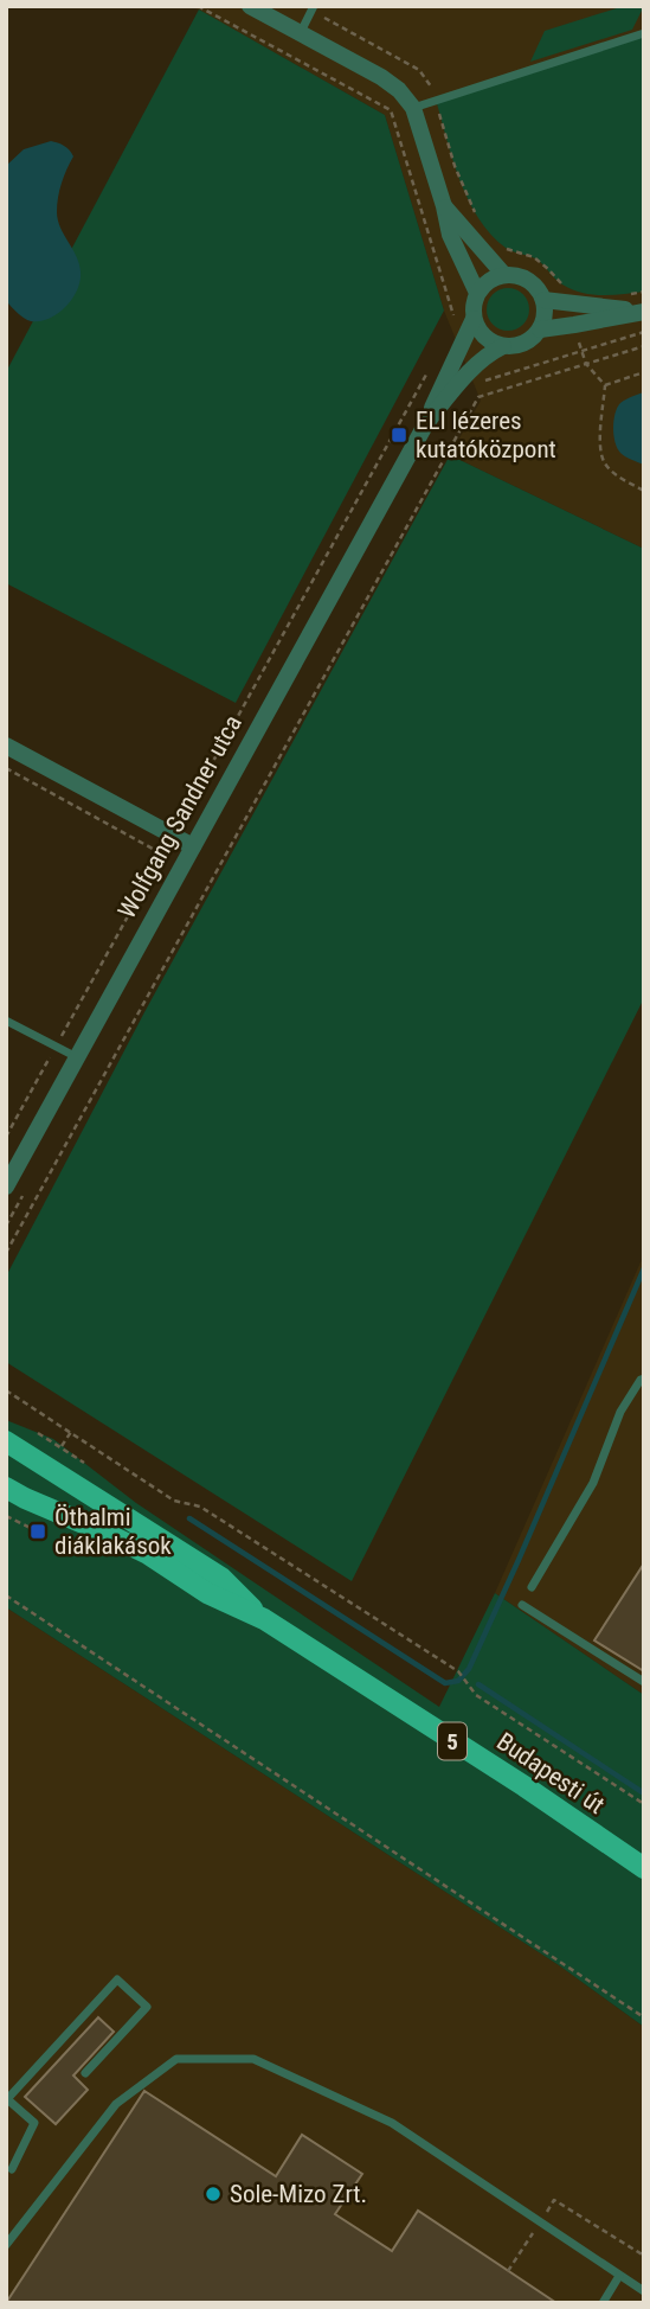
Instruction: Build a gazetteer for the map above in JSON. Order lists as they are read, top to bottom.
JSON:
{
  "streets": {
    "main road": ["5", "Budapesti út"],
    "street": ["Wolfgang Sandner utca"]
  },
  "places": {
    "transit": ["ELI lézeres kutatóközpont", "Öthalmi diáklakások"],
    "other": ["Sole-Mizo Zrt."]
  }
}
